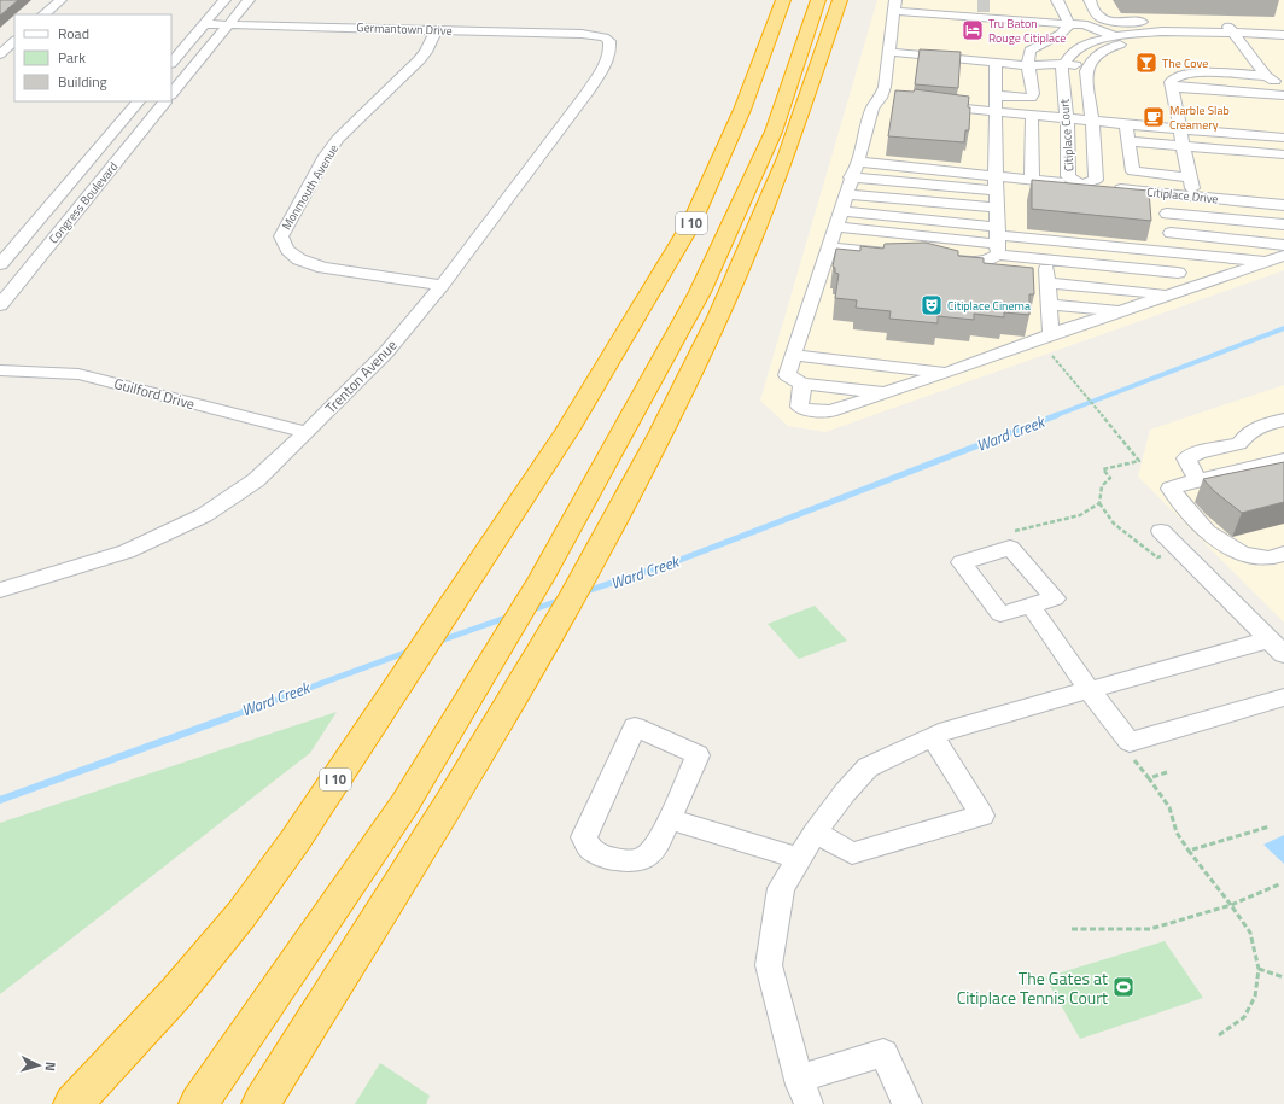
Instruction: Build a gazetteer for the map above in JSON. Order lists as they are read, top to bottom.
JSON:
{
  "streets": {
    "highway": ["I 10"],
    "street": [
      "Germantown Drive",
      "Citiplace Court",
      "Monmouth Avenue",
      "Citiplace Drive",
      "Congress Boulevard",
      "Trenton Avenue",
      "Guilford Drive"
    ]
  },
  "crossings": [
    ["Germantown Drive", "Monmouth Avenue"],
    ["Germantown Drive", "Trenton Avenue"],
    ["Citiplace Court", "Citiplace Drive"],
    ["Monmouth Avenue", "Trenton Avenue"],
    ["Trenton Avenue", "Guilford Drive"]
  ],
  "water": ["Ward Creek"],
  "places": {
    "hotel": ["Tru Baton Rouge Citiplace"],
    "bar": ["The Cove"],
    "cafe": ["Marble Slab Creamery"],
    "theatre": ["Citiplace Cinema"],
    "sports": ["The Gates at Citiplace Tennis Court"]
  },
  "legend": ["Road", "Park", "Building"],
  "north": "right"
}
